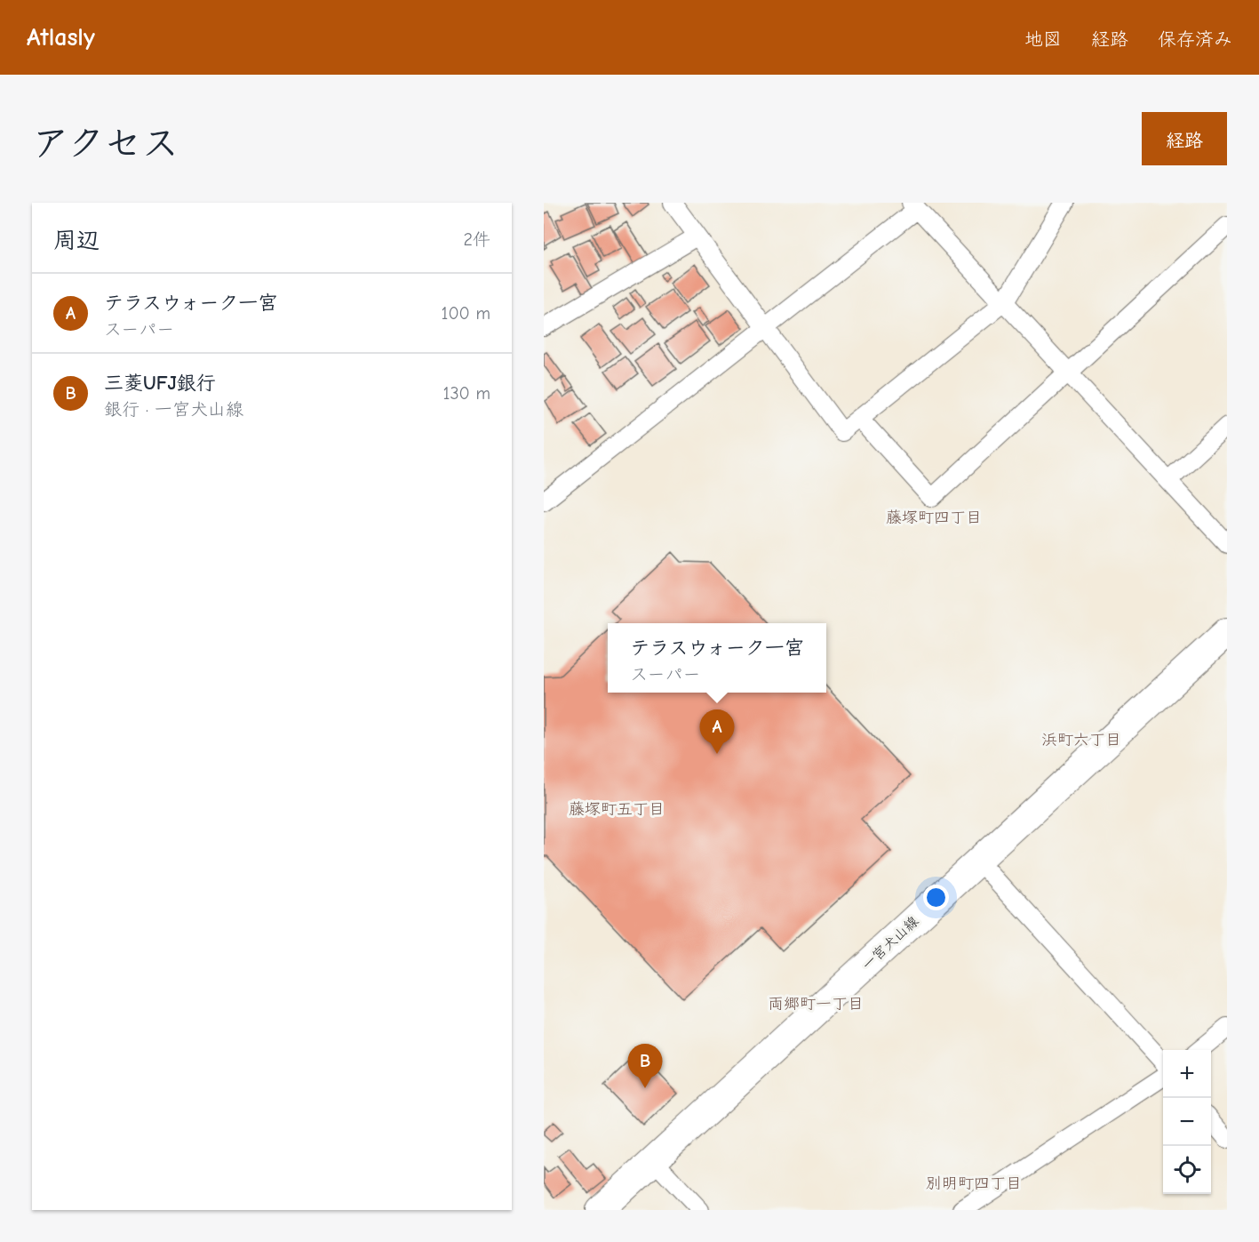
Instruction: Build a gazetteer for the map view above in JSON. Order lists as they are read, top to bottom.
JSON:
{
  "streets": {
    "main road": ["一宮犬山線"]
  },
  "districts": [
    "藤塚町四丁目",
    "浜町六丁目",
    "藤塚町五丁目",
    "両郷町一丁目",
    "別明町四丁目"
  ],
  "page": {
    "header": "Atlasly",
    "nav": ["地図", "経路", "保存済み"],
    "title": "アクセス",
    "buttons": "経路",
    "heading": ["周辺", "2件"],
    "list": [
      {
        "mark": "A",
        "name": "テラスウォーク一宮",
        "note": "スーパー",
        "value": "100 m"
      },
      {
        "mark": "B",
        "name": "三菱UFJ銀行",
        "note": "銀行 · 一宮犬山線",
        "value": "130 m"
      }
    ],
    "popup": ["テラスウォーク一宮", "スーパー"],
    "pins": ["A", "B"],
    "map_buttons": ["+", "−"]
  }
}
